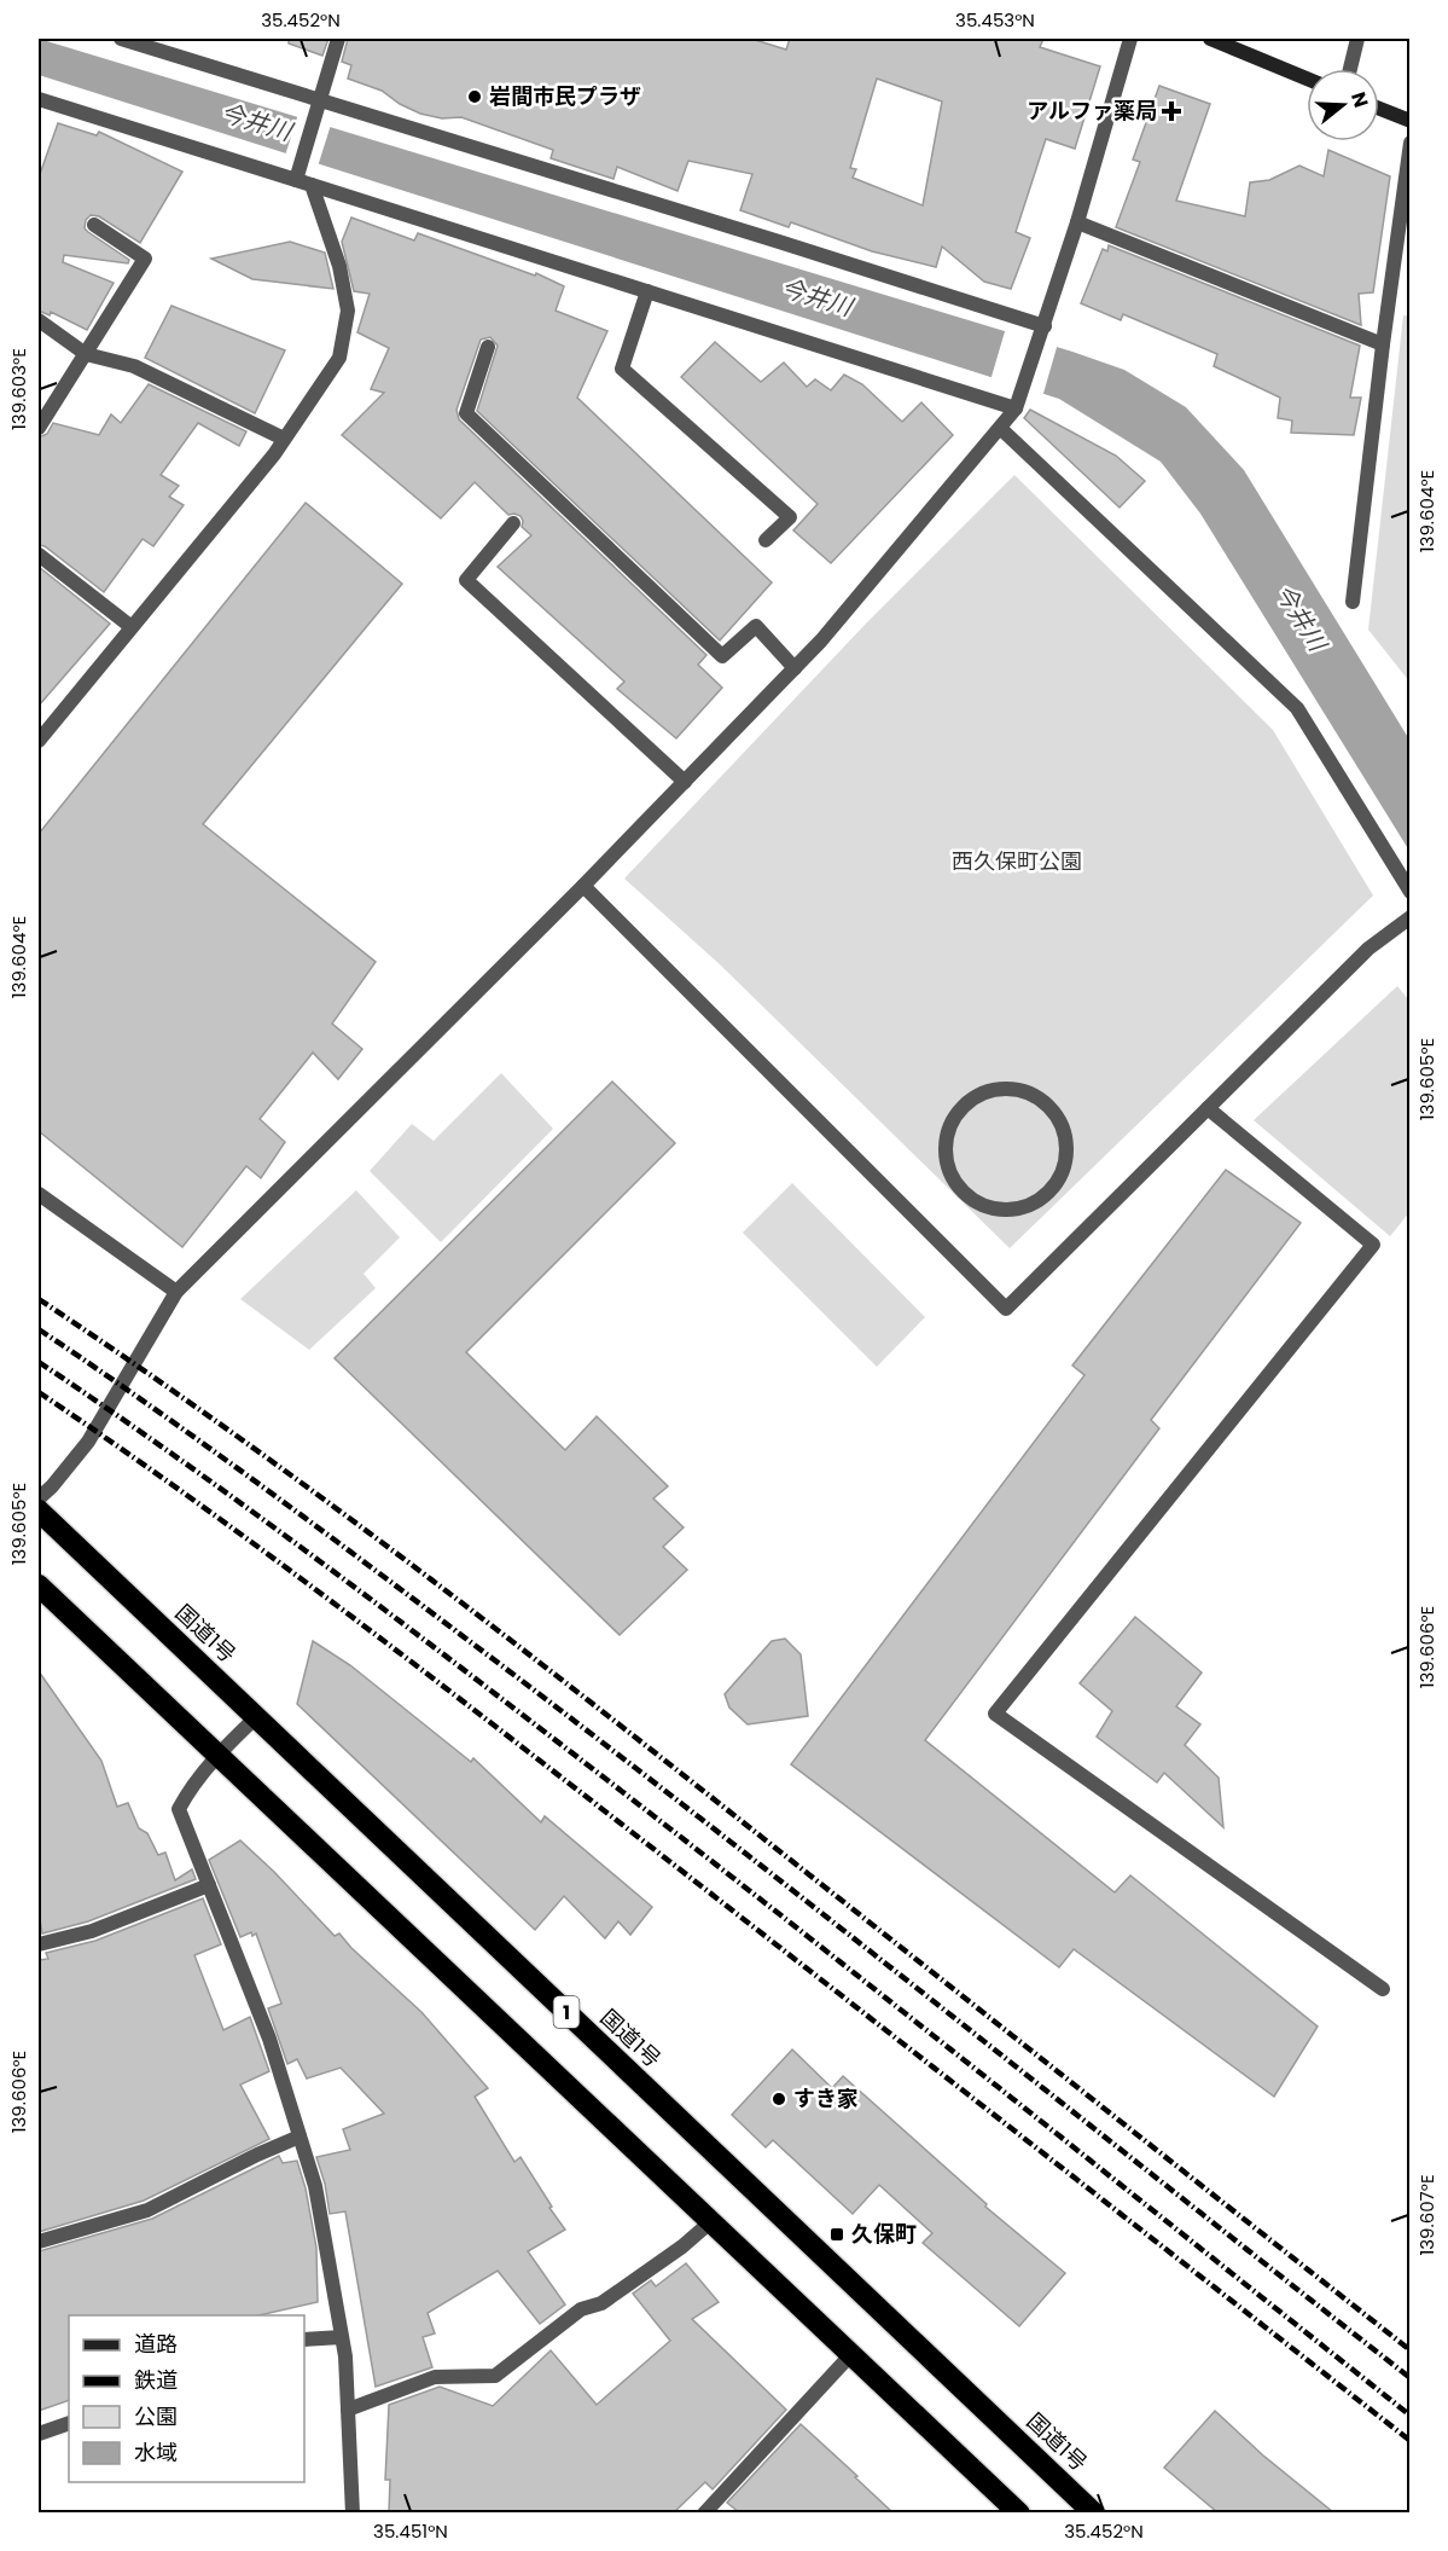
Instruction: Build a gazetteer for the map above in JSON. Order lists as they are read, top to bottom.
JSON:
{
  "streets": {
    "highway": ["国道1号", "1"]
  },
  "water": ["今井川"],
  "parks": ["西久保町公園"],
  "places": {
    "other": ["岩間市民プラザ", "すき家"],
    "health": ["アルファ薬局"],
    "transit": ["久保町"]
  },
  "legend": [
    "道路",
    "鉄道",
    "公園",
    "水域"
  ],
  "north": "right",
  "coordinates": [
    "35.452°N",
    "35.453°N",
    "139.603°E",
    "139.604°E",
    "139.605°E",
    "139.606°E",
    "139.607°E",
    "35.451°N"
  ]
}
